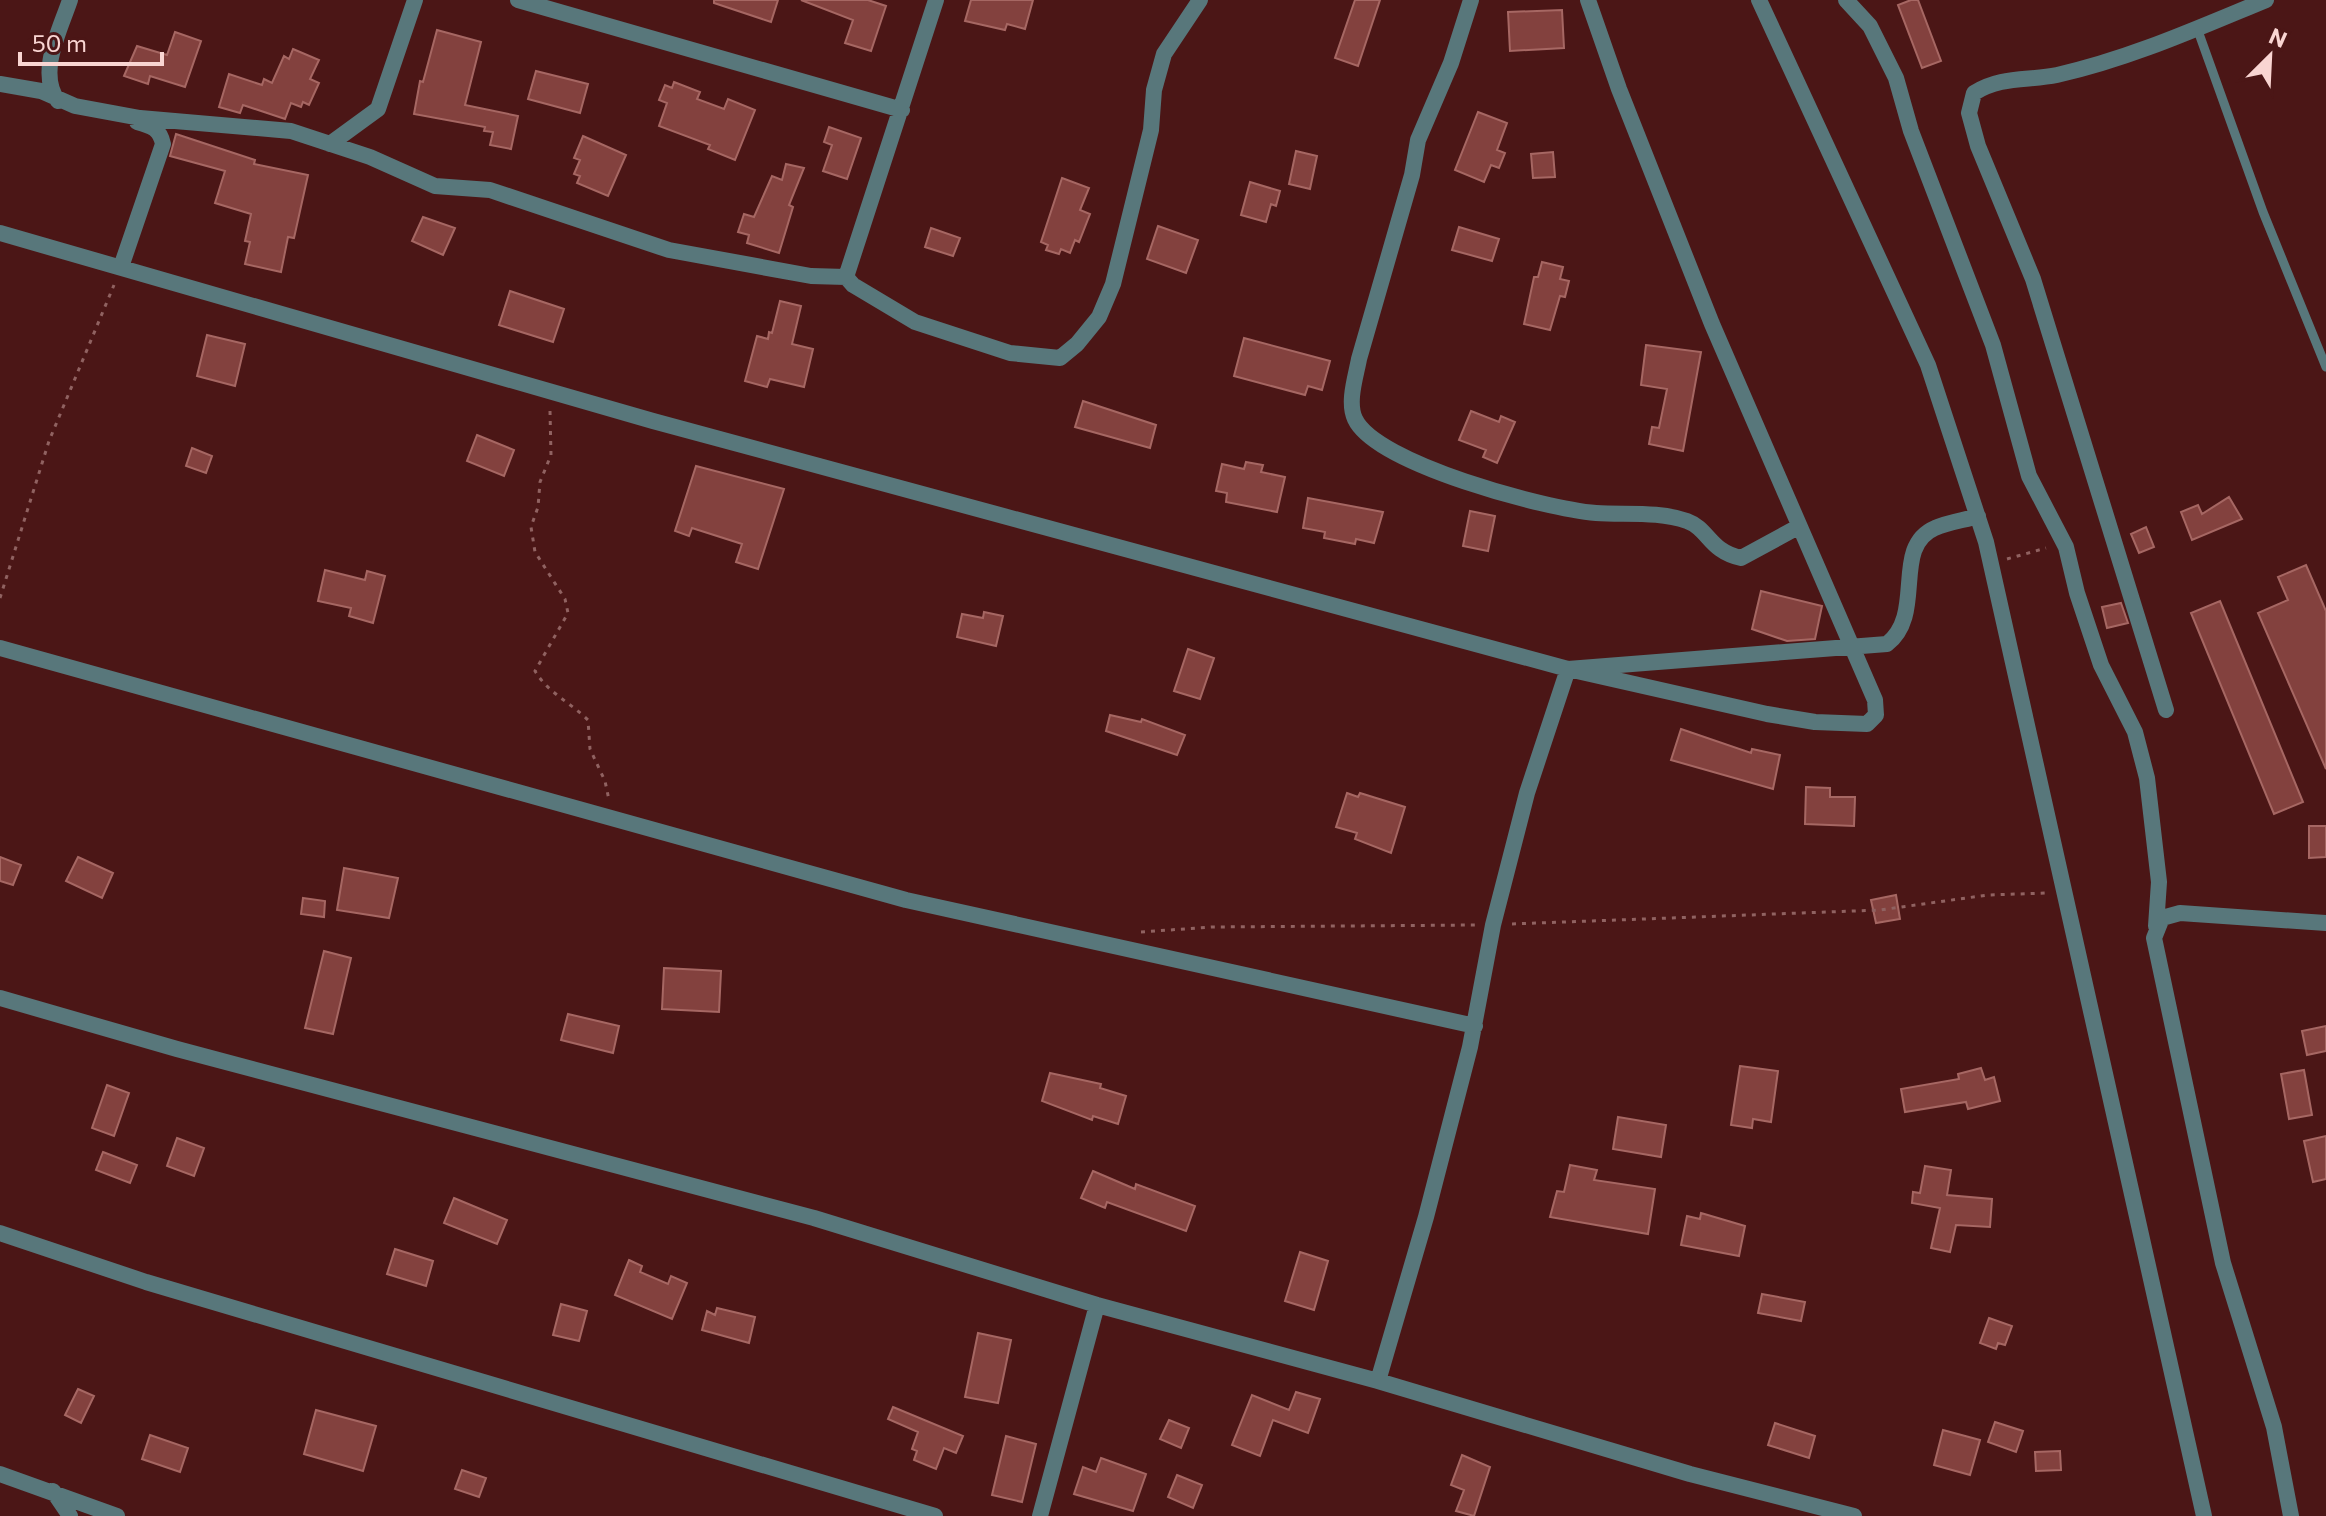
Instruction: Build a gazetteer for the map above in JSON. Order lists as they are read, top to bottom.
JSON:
{
  "scale_bar": "50 m",
  "north": "top right"
}
